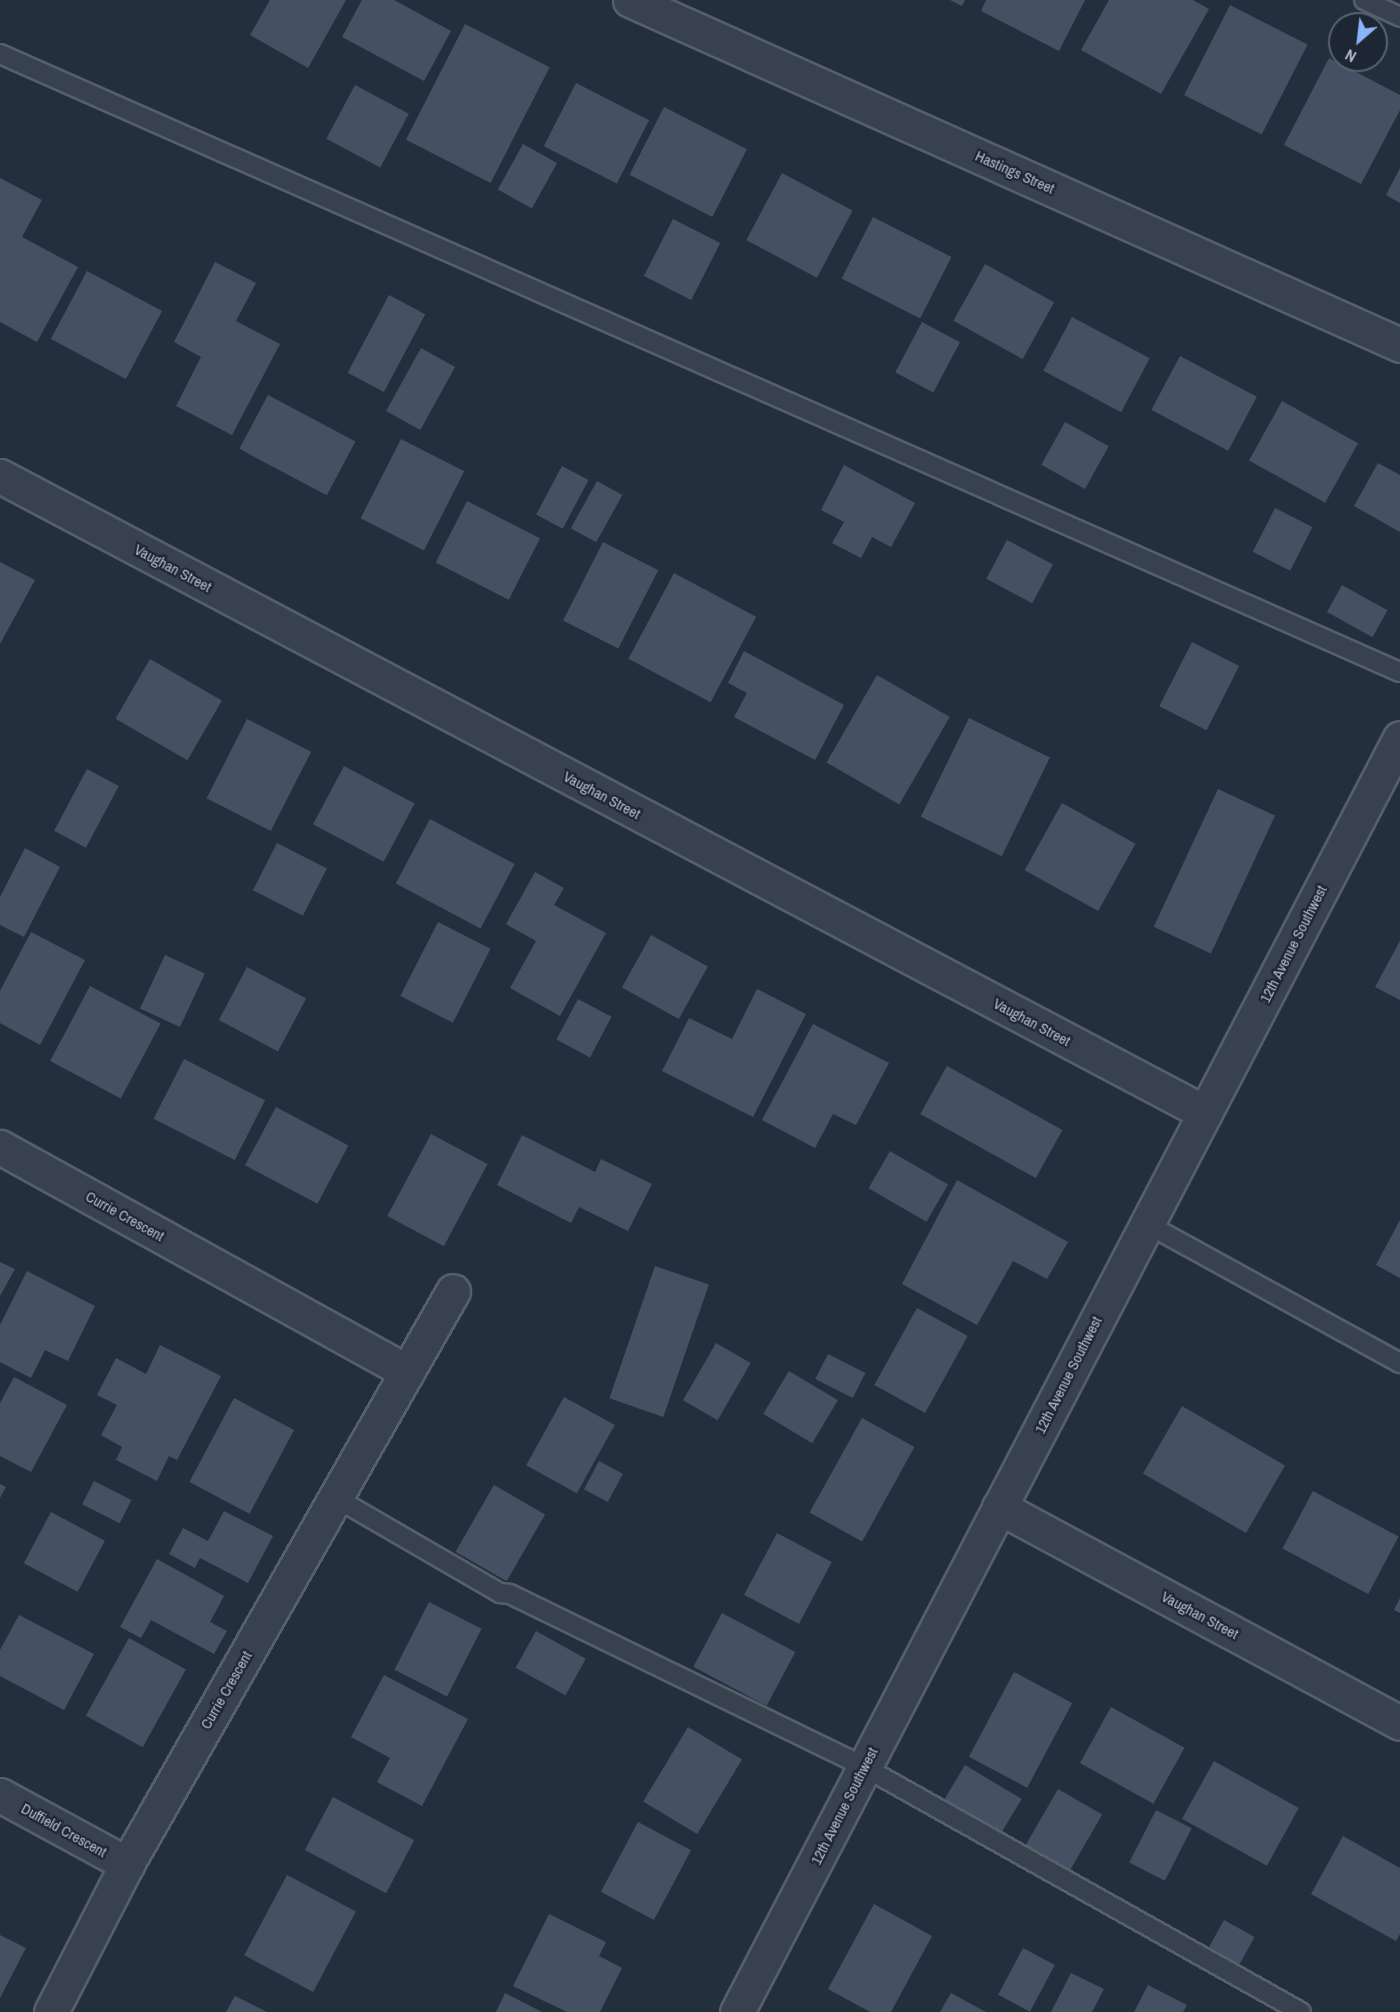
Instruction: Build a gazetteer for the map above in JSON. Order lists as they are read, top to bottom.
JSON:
{
  "streets": {
    "street": [
      "Hastings Street",
      "Vaughan Street",
      "12th Avenue Southwest",
      "Currie Crescent",
      "Duffield Crescent"
    ]
  },
  "crossings": [
    ["Vaughan Street", "12th Avenue Southwest"],
    ["Currie Crescent", "Duffield Crescent"]
  ],
  "north": "bottom left"
}
